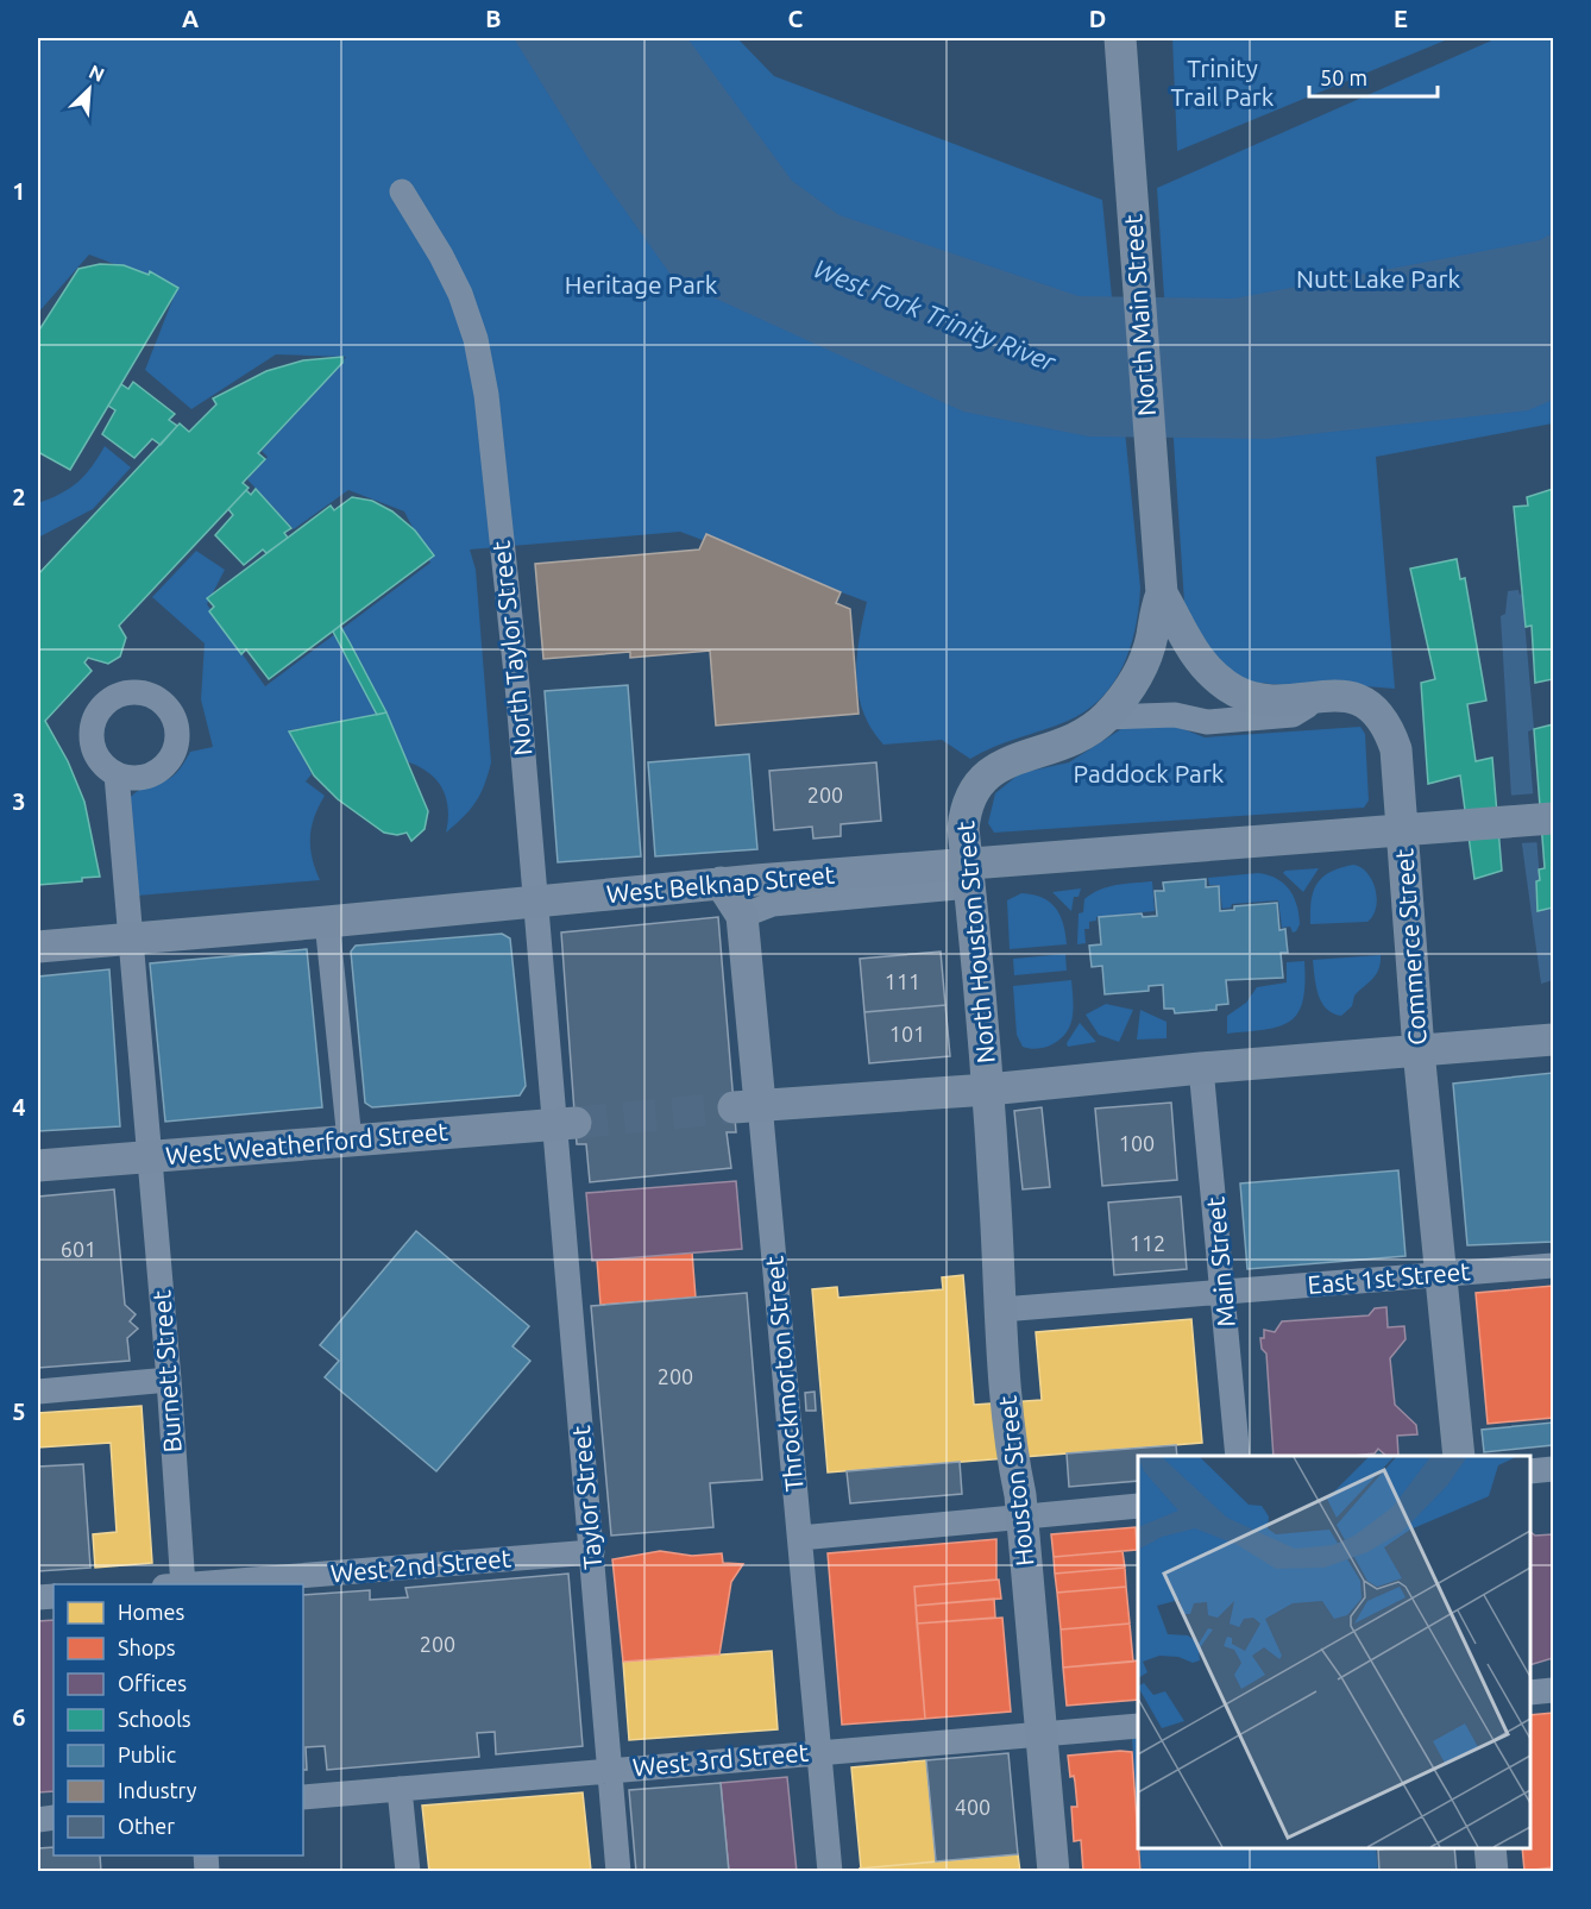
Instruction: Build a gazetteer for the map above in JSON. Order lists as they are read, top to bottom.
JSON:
{
  "streets": {
    "main road": [
      "North Main Street",
      "West Belknap Street",
      "North Houston Street",
      "Commerce Street",
      "West Weatherford Street",
      "Throckmorton Street",
      "Houston Street"
    ],
    "street": [
      "North Taylor Street",
      "Main Street",
      "East 1st Street",
      "Burnett Street",
      "Taylor Street",
      "West 2nd Street",
      "West 3rd Street"
    ]
  },
  "crossings": [
    ["North Main Street", "North Houston Street"],
    ["North Main Street", "Commerce Street"],
    ["North Taylor Street", "West Belknap Street"],
    ["North Taylor Street", "West Weatherford Street"],
    ["North Taylor Street", "Taylor Street"],
    ["West Belknap Street", "North Houston Street"],
    ["West Belknap Street", "Commerce Street"],
    ["West Belknap Street", "Burnett Street"],
    ["West Belknap Street", "Throckmorton Street"],
    ["North Houston Street", "Commerce Street"],
    ["North Houston Street", "Houston Street"],
    ["Commerce Street", "East 1st Street"],
    ["West Weatherford Street", "Burnett Street"],
    ["West Weatherford Street", "Taylor Street"],
    ["Main Street", "East 1st Street"],
    ["East 1st Street", "Houston Street"],
    ["Throckmorton Street", "West 3rd Street"],
    ["Houston Street", "West 3rd Street"],
    ["Taylor Street", "West 2nd Street"],
    ["Taylor Street", "West 3rd Street"]
  ],
  "water": ["West Fork Trinity River"],
  "parks": [
    "Trinity Trail Park",
    "Nutt Lake Park",
    "Heritage Park",
    "Paddock Park"
  ],
  "house_numbers": [
    "200",
    "111",
    "101",
    "100",
    "112",
    "601",
    "200",
    "200",
    "400"
  ],
  "legend": [
    "Homes",
    "Shops",
    "Offices",
    "Schools",
    "Public",
    "Industry",
    "Other"
  ],
  "scale_bar": "50 m",
  "north": "top right",
  "grid": {
    "columns": [
      "A",
      "B",
      "C",
      "D",
      "E"
    ],
    "rows": [
      "1",
      "2",
      "3",
      "4",
      "5",
      "6"
    ]
  }
}
